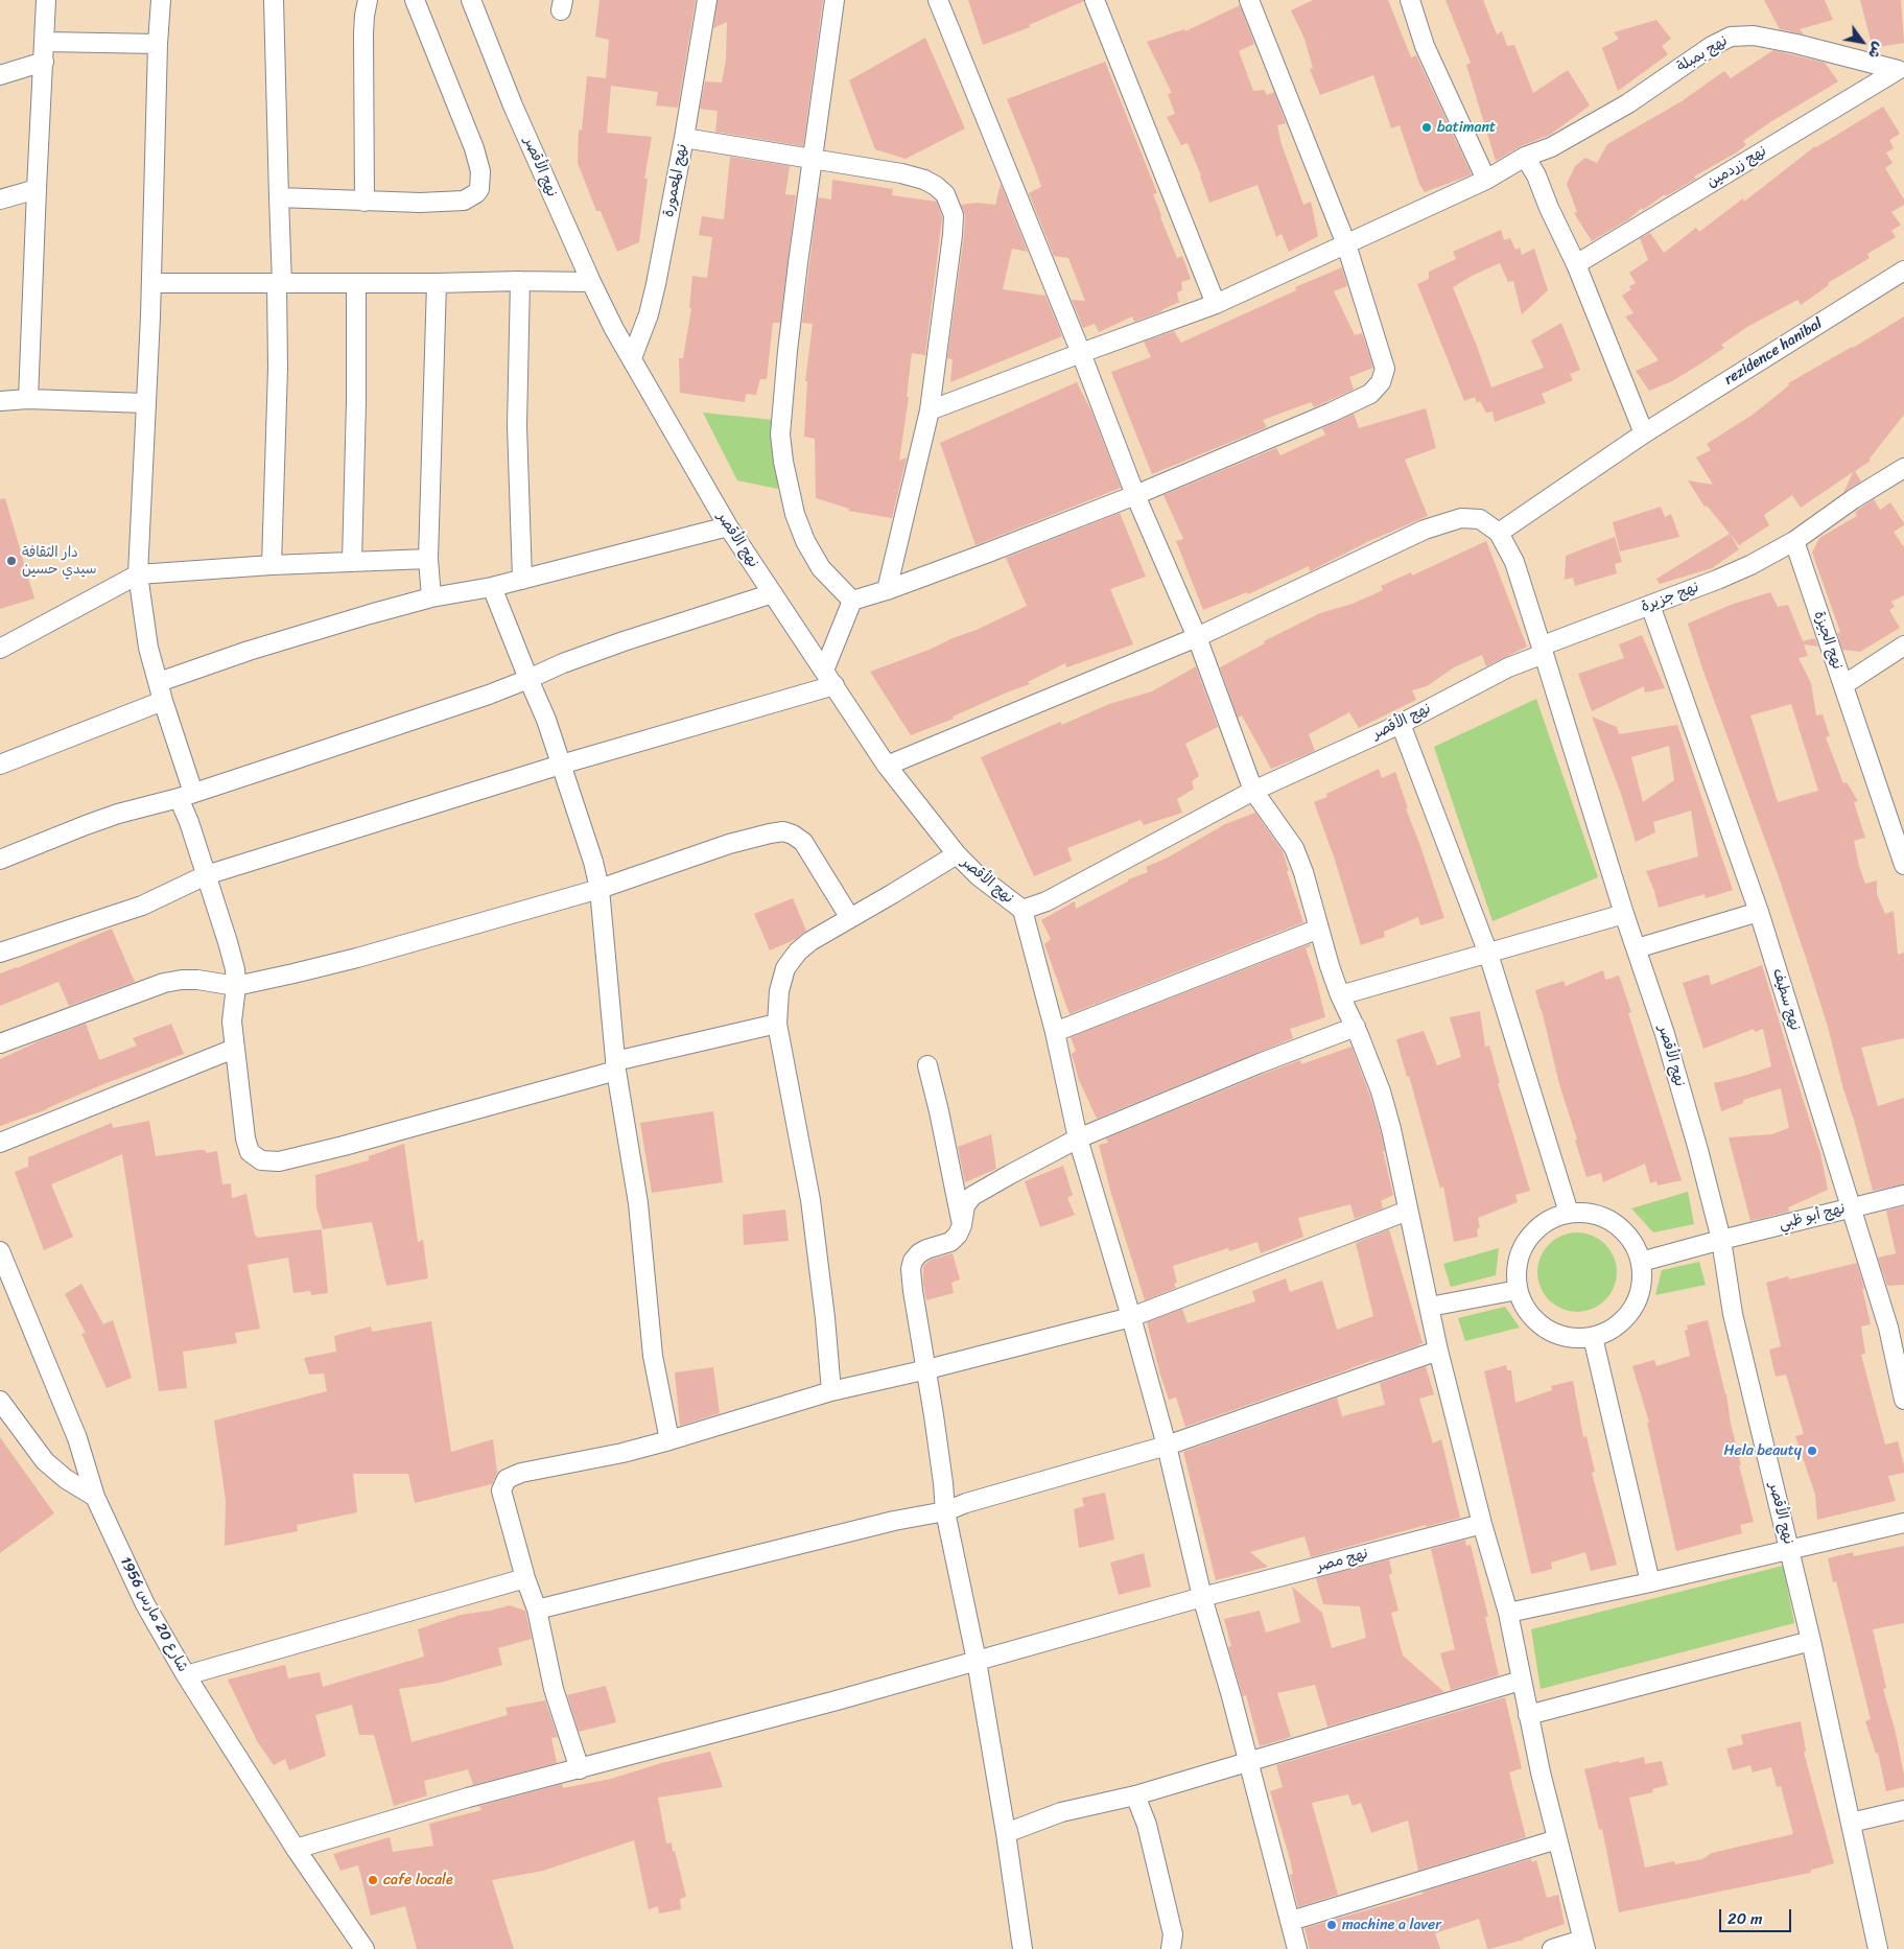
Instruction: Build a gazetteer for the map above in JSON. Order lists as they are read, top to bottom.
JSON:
{
  "streets": {
    "street": [
      "نهج بمبلة",
      "نهج الأقصر",
      "نهج زردمين",
      "نهج المعمورة",
      "rezidence hanibal",
      "نهج جزيرة",
      "نهج الجيزة",
      "نهج سطيف",
      "نهج أبو ظبي",
      "نهج مصر",
      "شارع 20 مارس 1956"
    ]
  },
  "crossings": [
    ["نهج بمبلة", "نهج زردمين"],
    ["نهج الأقصر", "نهج المعمورة"],
    ["نهج الأقصر", "نهج جزيرة"],
    ["نهج الأقصر", "نهج أبو ظبي"],
    ["نهج جزيرة", "نهج الجيزة"],
    ["نهج جزيرة", "نهج سطيف"],
    ["نهج سطيف", "نهج أبو ظبي"],
    ["نهج مصر", "شارع 20 مارس 1956"]
  ],
  "places": [
    "batimant",
    "دار الثقافة سيدي حسين",
    "Hela beauty",
    "cafe locale",
    "machine a laver"
  ],
  "scale_bar": "20 m",
  "north": "bottom right"
}
